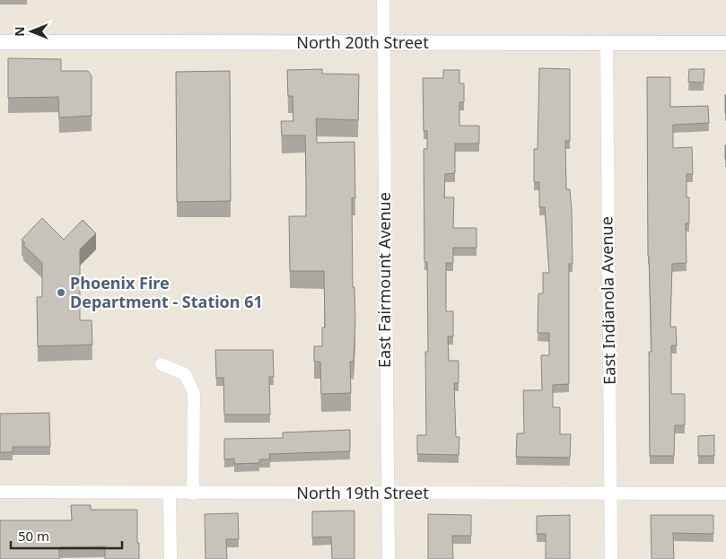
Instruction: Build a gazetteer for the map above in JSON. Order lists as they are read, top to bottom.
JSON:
{
  "streets": {
    "street": [
      "North 20th Street",
      "East Fairmount Avenue",
      "East Indianola Avenue",
      "North 19th Street"
    ]
  },
  "crossings": [
    ["North 20th Street", "East Fairmount Avenue"],
    ["North 20th Street", "East Indianola Avenue"],
    ["East Fairmount Avenue", "North 19th Street"],
    ["East Indianola Avenue", "North 19th Street"]
  ],
  "places": ["Phoenix Fire Department - Station 61"],
  "scale_bar": "50 m",
  "north": "left"
}
